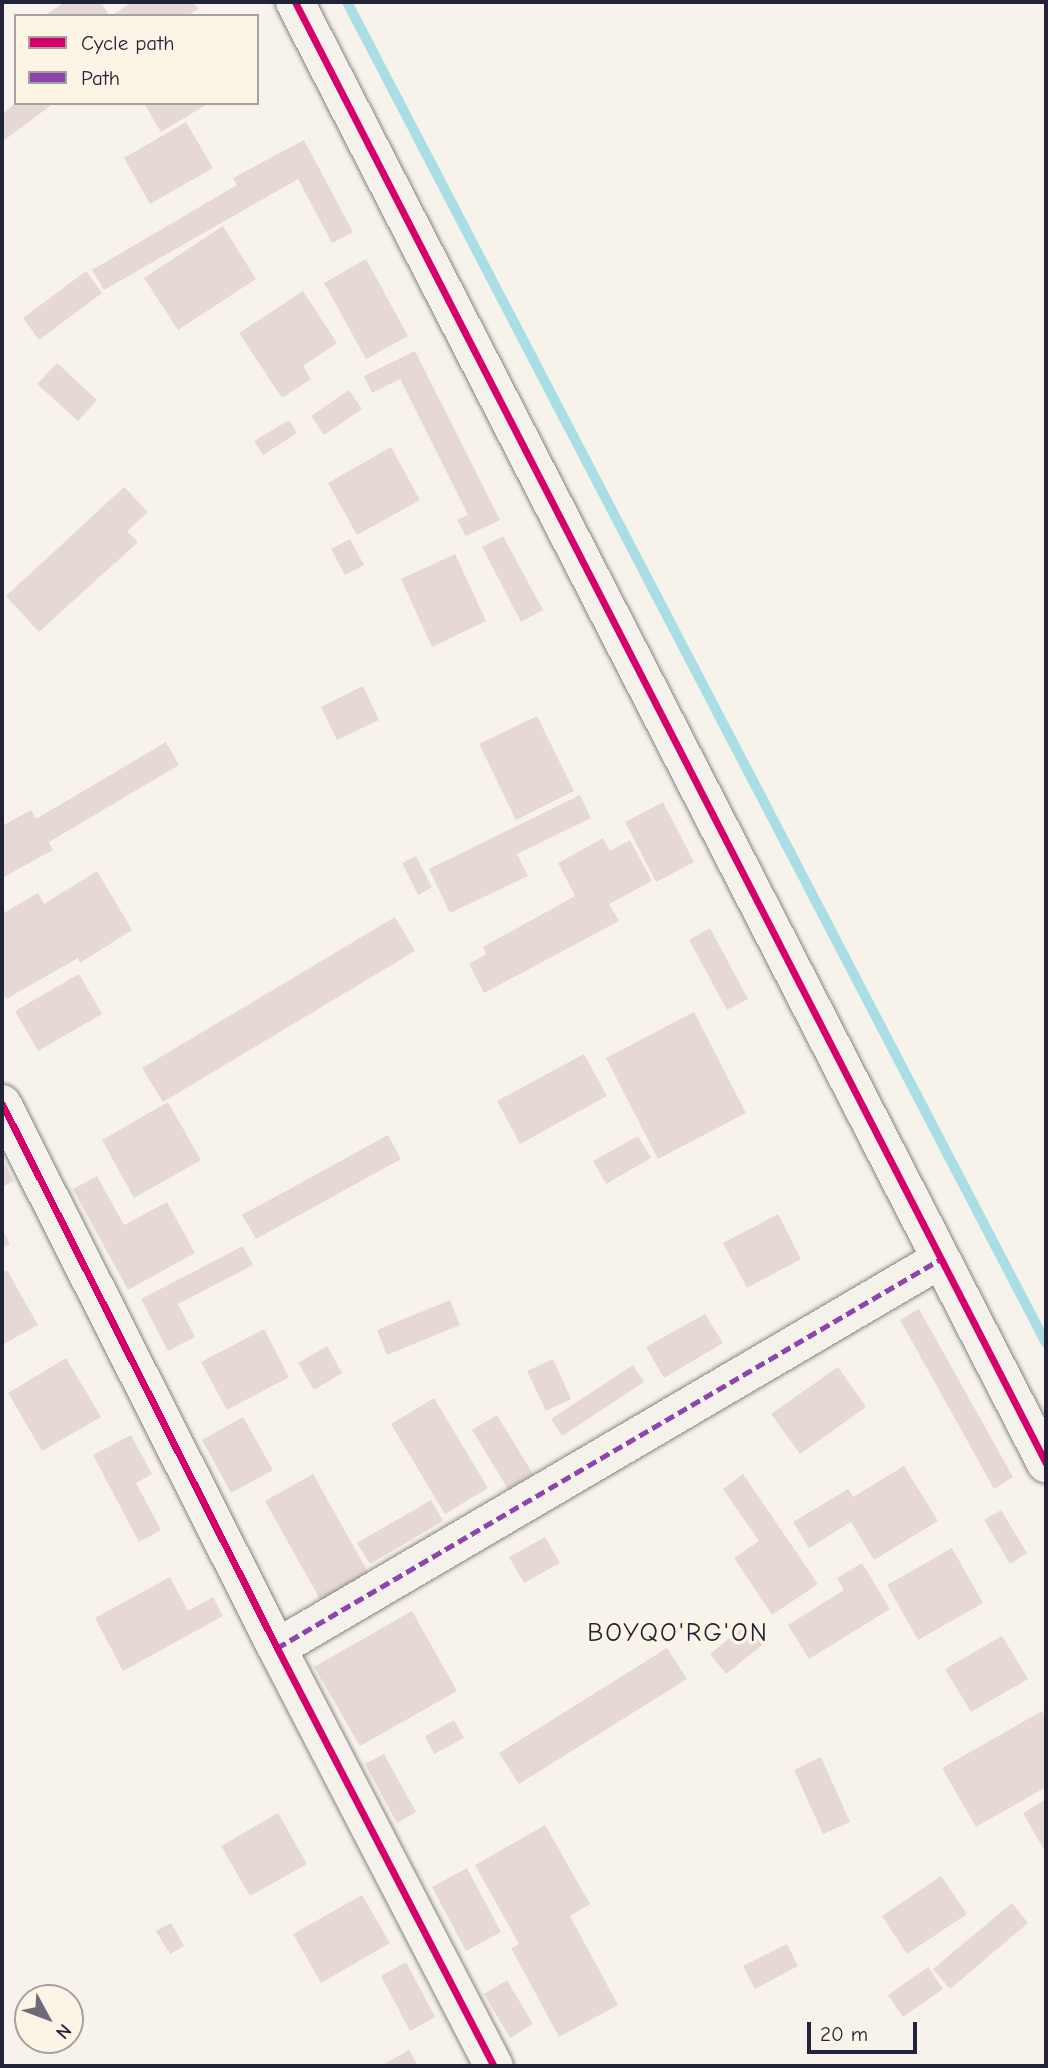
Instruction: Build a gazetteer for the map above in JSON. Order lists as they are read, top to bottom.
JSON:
{
  "districts": ["BOYQO'RG'ON"],
  "legend": ["Cycle path", "Path"],
  "scale_bar": "20 m",
  "north": "bottom right"
}
